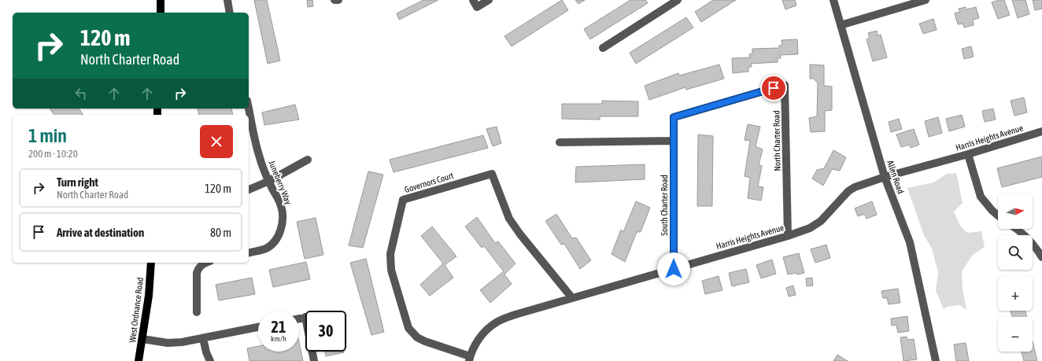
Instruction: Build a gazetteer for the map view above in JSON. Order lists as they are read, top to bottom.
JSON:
{
  "streets": {
    "main road": ["West Ordnance Road"],
    "street": [
      "Harris Heights Avenue",
      "North Charter Road",
      "Allen Road",
      "Juneberry Way",
      "Governors Court",
      "South Charter Road"
    ]
  },
  "crossings": [
    ["Harris Heights Avenue", "North Charter Road"],
    ["Harris Heights Avenue", "Allen Road"],
    ["Harris Heights Avenue", "Governors Court"],
    ["Harris Heights Avenue", "South Charter Road"],
    ["North Charter Road", "South Charter Road"]
  ],
  "north": "right",
  "page": {
    "turn": ["120 m", "North Charter Road"],
    "heading": ["1 min", "200 m · 10:20"],
    "list": [
      {
        "name": "Turn right",
        "note": "North Charter Road",
        "value": "120 m"
      },
      {
        "name": "Arrive at destination",
        "value": "80 m"
      }
    ],
    "map_buttons": ["+", "−"],
    "speed": "21 km/h",
    "limit": "30"
  }
}
